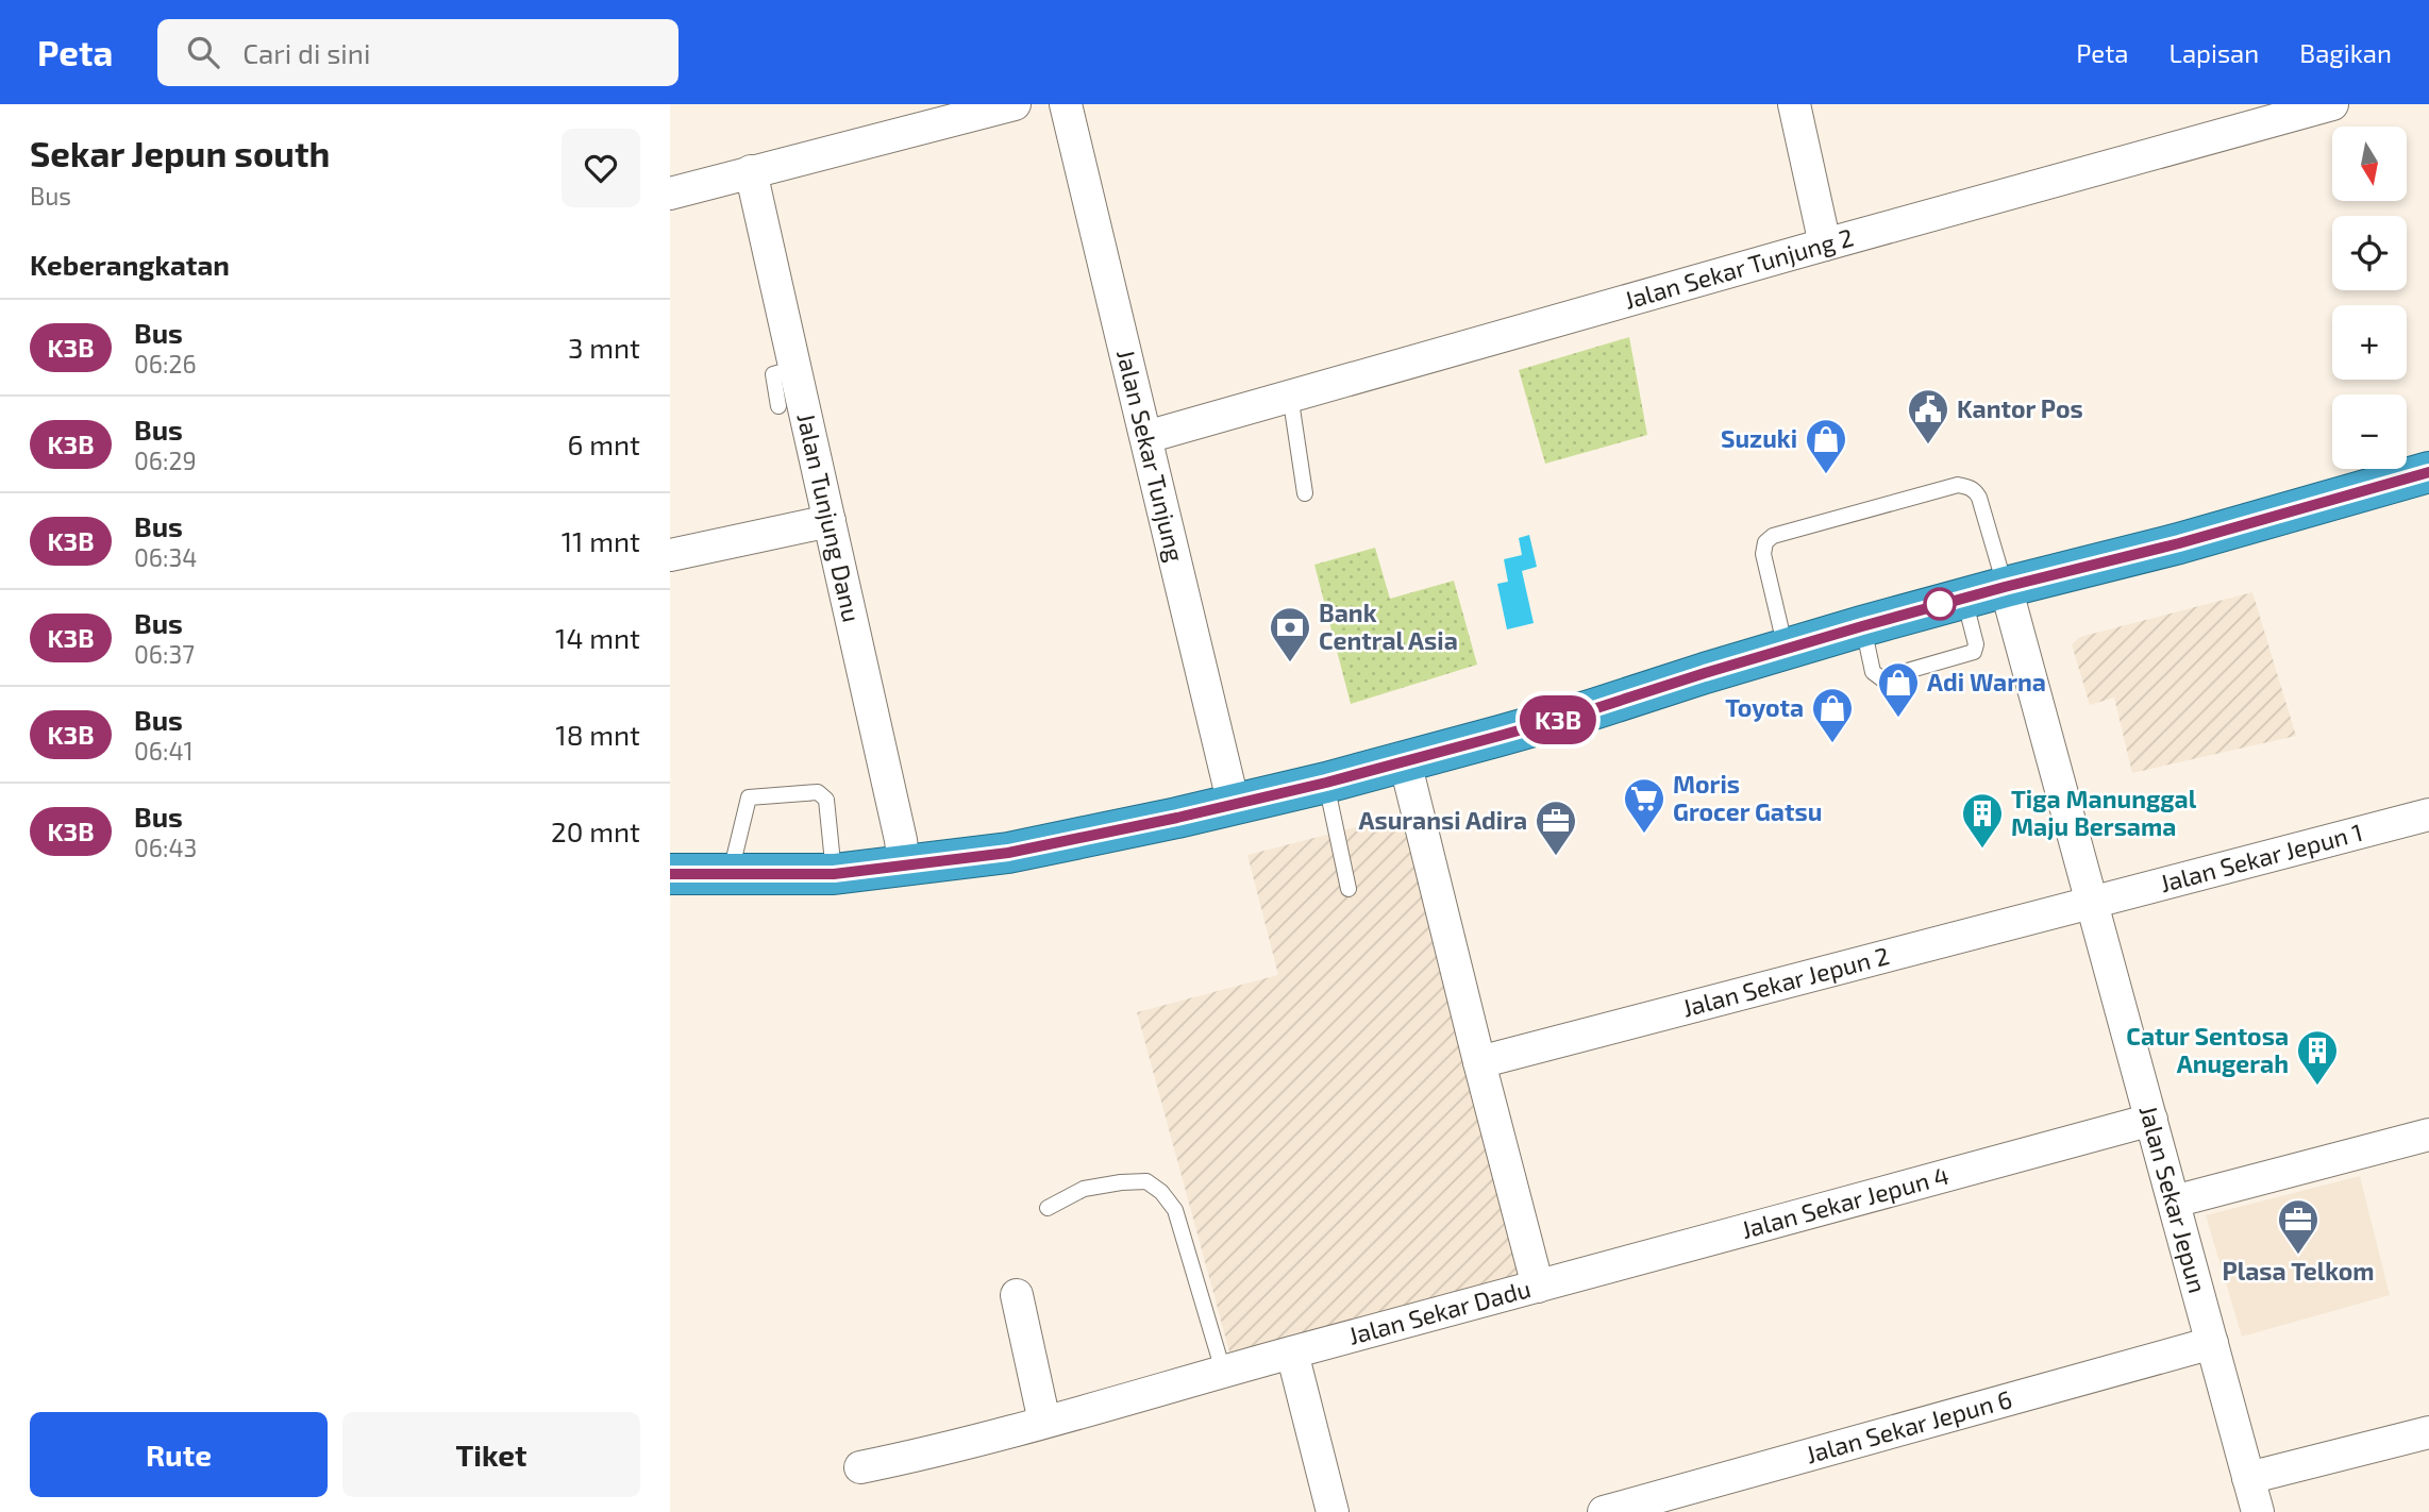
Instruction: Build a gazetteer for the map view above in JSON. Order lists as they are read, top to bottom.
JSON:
{
  "streets": {
    "street": [
      "Jalan Sekar Tunjung 2",
      "Jalan Sekar Tunjung",
      "Jalan Tunjung Danu",
      "Jalan Sekar Jepun 1",
      "Jalan Sekar Jepun 2",
      "Jalan Sekar Jepun",
      "Jalan Sekar Jepun 4",
      "Jalan Sekar Dadu",
      "Jalan Sekar Jepun 6"
    ]
  },
  "crossings": [
    ["Jalan Sekar Tunjung 2", "Jalan Sekar Tunjung"],
    ["Jalan Sekar Jepun 1", "Jalan Sekar Jepun 2"],
    ["Jalan Sekar Jepun 1", "Jalan Sekar Jepun"],
    ["Jalan Sekar Jepun 2", "Jalan Sekar Jepun"],
    ["Jalan Sekar Jepun 2", "Jalan Sekar Dadu"],
    ["Jalan Sekar Jepun", "Jalan Sekar Jepun 4"],
    ["Jalan Sekar Jepun", "Jalan Sekar Jepun 6"],
    ["Jalan Sekar Jepun 4", "Jalan Sekar Dadu"]
  ],
  "places": {
    "public building": ["Kantor Pos"],
    "shop": ["Suzuki", "Adi Warna", "Toyota"],
    "bank": ["Bank Central Asia"],
    "supermarket": ["Moris Grocer Gatsu"],
    "building": ["Tiga Manunggal Maju Bersama", "Catur Sentosa Anugerah"],
    "office": ["Asuransi Adira", "Plasa Telkom"]
  },
  "lines": ["bus line K3B"],
  "north": "bottom",
  "page": {
    "header": "Peta",
    "search": "Cari di sini",
    "nav": ["Peta", "Lapisan", "Bagikan"],
    "heading": [
      ["Sekar Jepun south", "Bus"],
      "Keberangkatan"
    ],
    "on_map": "K3B",
    "map_buttons": ["+", "−"],
    "list": [
      {
        "mark": "K3B",
        "name": "Bus",
        "note": "06:26",
        "value": "3 mnt"
      },
      {
        "mark": "K3B",
        "name": "Bus",
        "note": "06:29",
        "value": "6 mnt"
      },
      {
        "mark": "K3B",
        "name": "Bus",
        "note": "06:34",
        "value": "11 mnt"
      },
      {
        "mark": "K3B",
        "name": "Bus",
        "note": "06:37",
        "value": "14 mnt"
      },
      {
        "mark": "K3B",
        "name": "Bus",
        "note": "06:41",
        "value": "18 mnt"
      },
      {
        "mark": "K3B",
        "name": "Bus",
        "note": "06:43",
        "value": "20 mnt"
      }
    ],
    "buttons": ["Rute", "Tiket"]
  }
}
